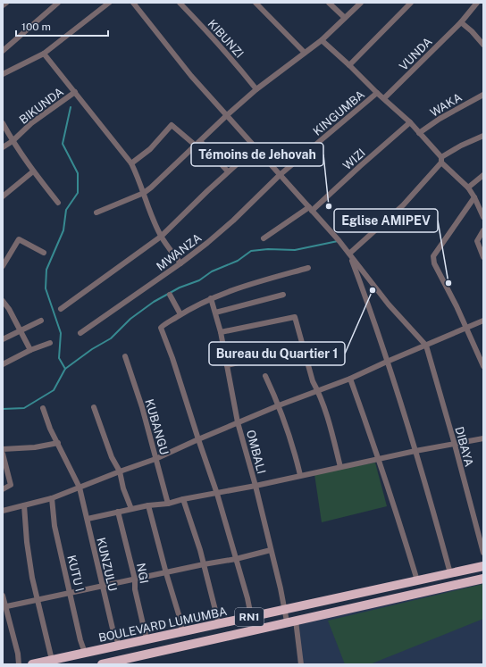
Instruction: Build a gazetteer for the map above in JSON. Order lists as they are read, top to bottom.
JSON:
{
  "streets": {
    "highway": ["RN1", "BOULEVARD LUMUMBA"],
    "street": [
      "KIBUNZI",
      "VUNDA",
      "WAKA",
      "BIKUNDA",
      "KINGUMBA",
      "WIZI",
      "MWANZA",
      "KUBANGU",
      "DIBAYA",
      "OMBALI",
      "KUNZULU",
      "KUTU I",
      "NGI"
    ]
  },
  "crossings": [
    ["KINGUMBA", "MWANZA"],
    ["OMBALI", "RN1"],
    ["OMBALI", "BOULEVARD LUMUMBA"],
    ["KUNZULU", "BOULEVARD LUMUMBA"],
    ["KUTU I", "BOULEVARD LUMUMBA"],
    ["NGI", "BOULEVARD LUMUMBA"],
    ["RN1", "BOULEVARD LUMUMBA"]
  ],
  "places": ["Témoins de Jehovah", "Eglise AMIPEV", "Bureau du Quartier 1"],
  "scale_bar": "100 m"
}
